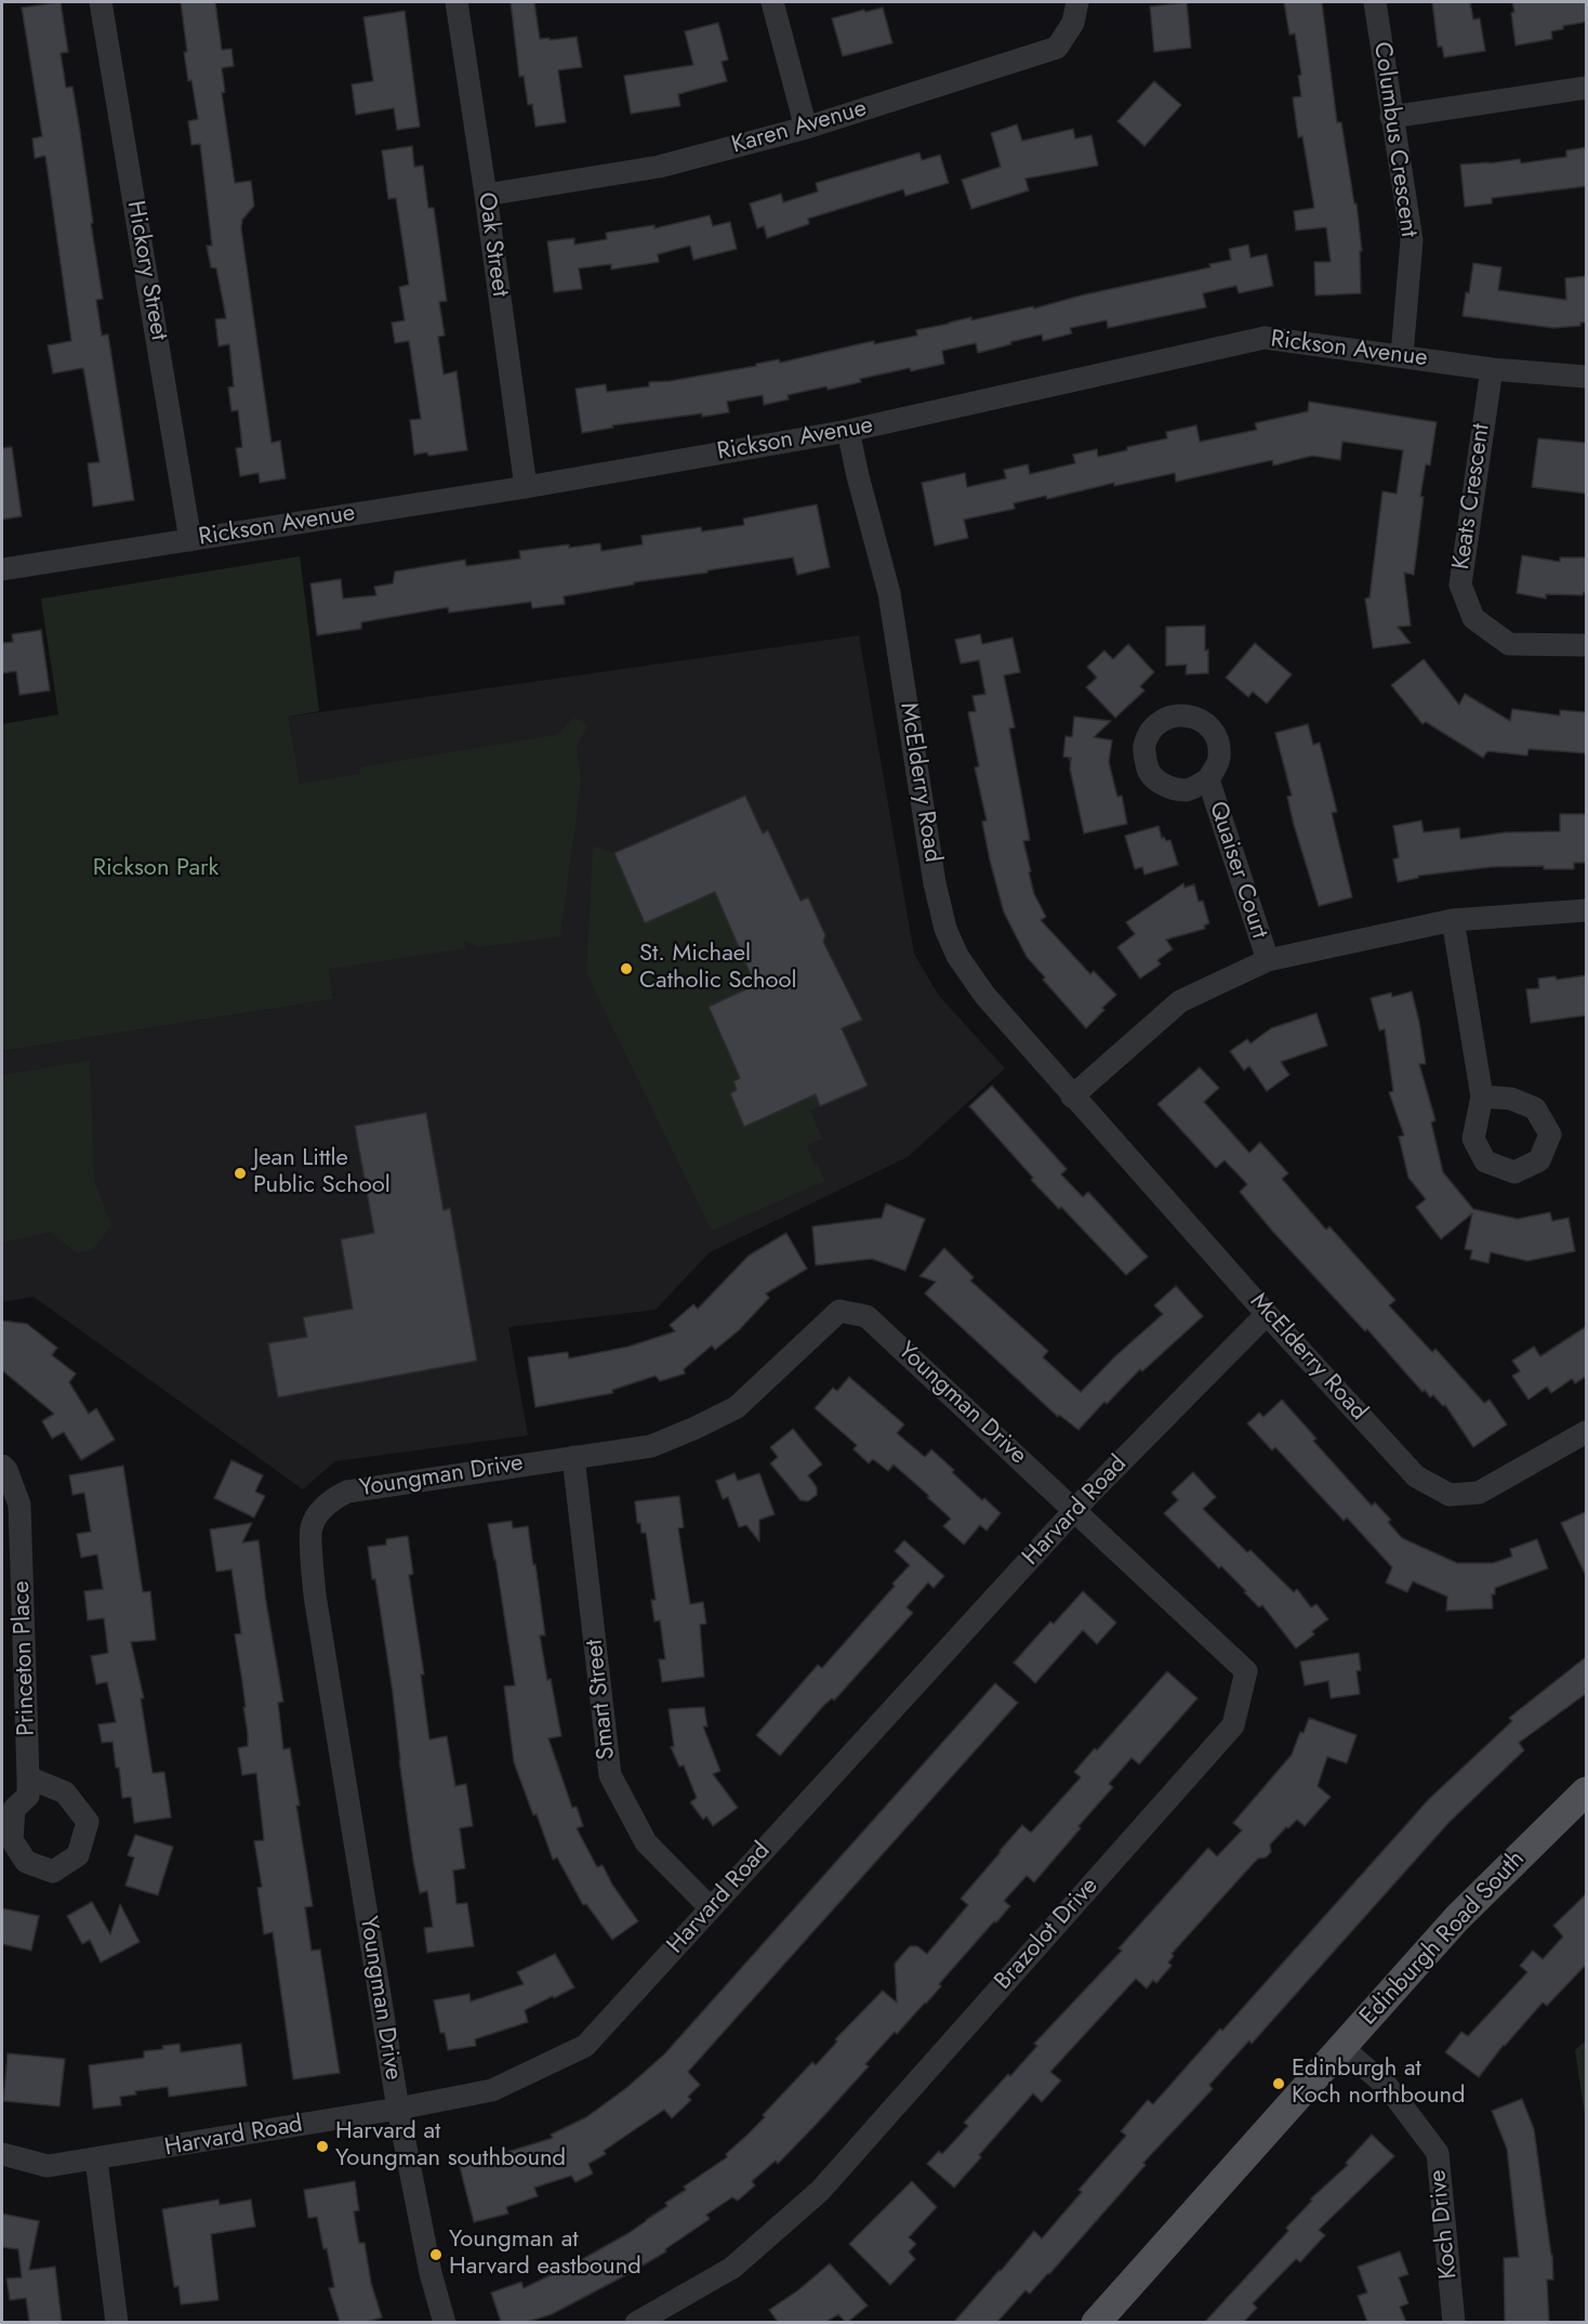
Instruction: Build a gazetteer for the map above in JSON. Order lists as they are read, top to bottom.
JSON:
{
  "streets": {
    "main road": ["Edinburgh Road South"],
    "street": [
      "Karen Avenue",
      "Columbus Crescent",
      "Oak Street",
      "Hickory Street",
      "Rickson Avenue",
      "Keats Crescent",
      "McElderry Road",
      "Quaiser Court",
      "Youngman Drive",
      "Harvard Road",
      "Princeton Place",
      "Smart Street",
      "Brazolot Drive",
      "Koch Drive"
    ]
  },
  "crossings": [
    ["Karen Avenue", "Oak Street"],
    ["Columbus Crescent", "Rickson Avenue"],
    ["Oak Street", "Rickson Avenue"],
    ["Hickory Street", "Rickson Avenue"],
    ["Rickson Avenue", "Keats Crescent"],
    ["Rickson Avenue", "McElderry Road"],
    ["McElderry Road", "Harvard Road"],
    ["Youngman Drive", "Harvard Road"],
    ["Youngman Drive", "Smart Street"],
    ["Youngman Drive", "Brazolot Drive"],
    ["Harvard Road", "Smart Street"],
    ["Harvard Road", "Brazolot Drive"],
    ["Edinburgh Road South", "Koch Drive"]
  ],
  "parks": ["Rickson Park"],
  "places": [
    "St. Michael Catholic School",
    "Jean Little Public School",
    "Edinburgh at Koch northbound",
    "Harvard at Youngman southbound",
    "Youngman at Harvard eastbound"
  ]
}
